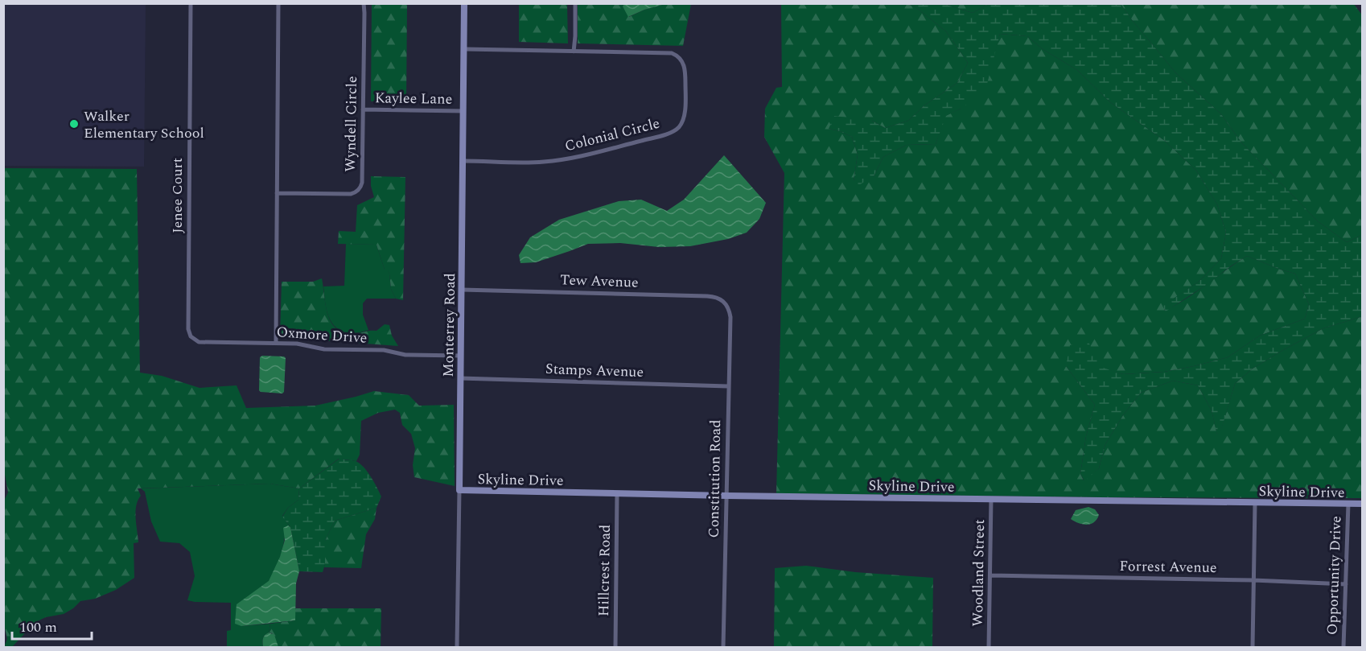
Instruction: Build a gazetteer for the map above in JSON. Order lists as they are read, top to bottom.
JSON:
{
  "streets": {
    "street": [
      "Kaylee Lane",
      "Wyndell Circle",
      "Colonial Circle",
      "Jenee Court",
      "Tew Avenue",
      "Monterrey Road",
      "Oxmore Drive",
      "Stamps Avenue",
      "Constitution Road",
      "Skyline Drive",
      "Forrest Avenue",
      "Hillcrest Road",
      "Woodland Street",
      "Opportunity Drive"
    ]
  },
  "crossings": [
    ["Kaylee Lane", "Wyndell Circle"],
    ["Kaylee Lane", "Monterrey Road"],
    ["Colonial Circle", "Monterrey Road"],
    ["Jenee Court", "Oxmore Drive"],
    ["Tew Avenue", "Monterrey Road"],
    ["Tew Avenue", "Constitution Road"],
    ["Monterrey Road", "Oxmore Drive"],
    ["Monterrey Road", "Stamps Avenue"],
    ["Monterrey Road", "Skyline Drive"],
    ["Stamps Avenue", "Constitution Road"],
    ["Constitution Road", "Skyline Drive"],
    ["Skyline Drive", "Hillcrest Road"],
    ["Skyline Drive", "Woodland Street"],
    ["Skyline Drive", "Opportunity Drive"],
    ["Forrest Avenue", "Woodland Street"],
    ["Forrest Avenue", "Opportunity Drive"]
  ],
  "places": ["Walker Elementary School"],
  "scale_bar": "100 m"
}
